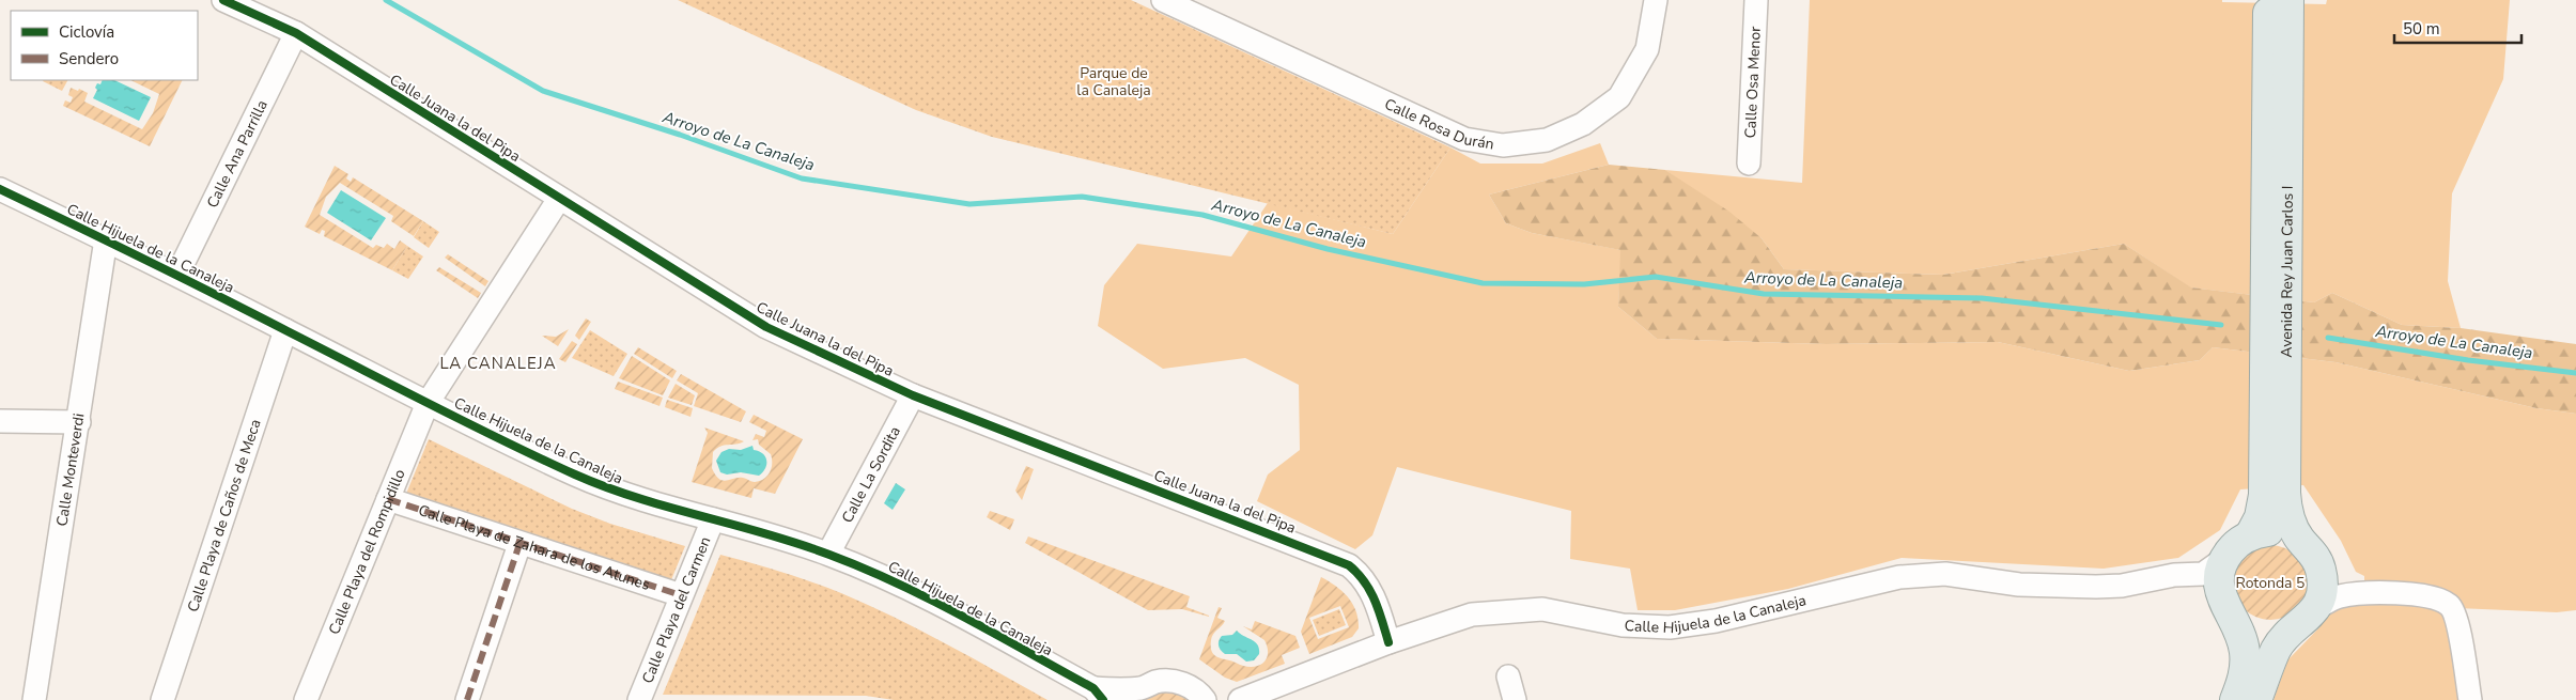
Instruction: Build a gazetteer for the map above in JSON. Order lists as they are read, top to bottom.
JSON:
{
  "streets": {
    "main road": ["Avenida Rey Juan Carlos I"],
    "street": [
      "Calle Osa Menor",
      "Calle Juana la del Pipa",
      "Calle Rosa Durán",
      "Calle Ana Parrilla",
      "Calle Hijuela de la Canaleja",
      "Calle Monteverdi",
      "Calle La Sordita",
      "Calle Playa de Caños de Meca",
      "Calle Playa de Zahara de los Atunes",
      "Calle Playa del Rompidillo",
      "Calle Playa del Carmen"
    ]
  },
  "crossings": [
    ["Calle Juana la del Pipa", "Calle Ana Parrilla"],
    ["Calle Juana la del Pipa", "Calle Hijuela de la Canaleja"],
    ["Calle Juana la del Pipa", "Calle La Sordita"],
    ["Calle Juana la del Pipa", "Calle Playa del Rompidillo"],
    ["Calle Ana Parrilla", "Calle Hijuela de la Canaleja"],
    ["Calle Hijuela de la Canaleja", "Avenida Rey Juan Carlos I"],
    ["Calle Hijuela de la Canaleja", "Calle Monteverdi"],
    ["Calle Hijuela de la Canaleja", "Calle La Sordita"],
    ["Calle Hijuela de la Canaleja", "Calle Playa de Caños de Meca"],
    ["Calle Hijuela de la Canaleja", "Calle Playa del Rompidillo"],
    ["Calle Hijuela de la Canaleja", "Calle Playa del Carmen"],
    ["Calle Playa de Zahara de los Atunes", "Calle Playa del Rompidillo"],
    ["Calle Playa de Zahara de los Atunes", "Calle Playa del Carmen"]
  ],
  "districts": ["LA CANALEJA"],
  "water": ["Arroyo de La Canaleja"],
  "parks": ["Parque de la Canaleja", "Rotonda 5"],
  "legend": ["Ciclovía", "Sendero"],
  "scale_bar": "50 m"
}
